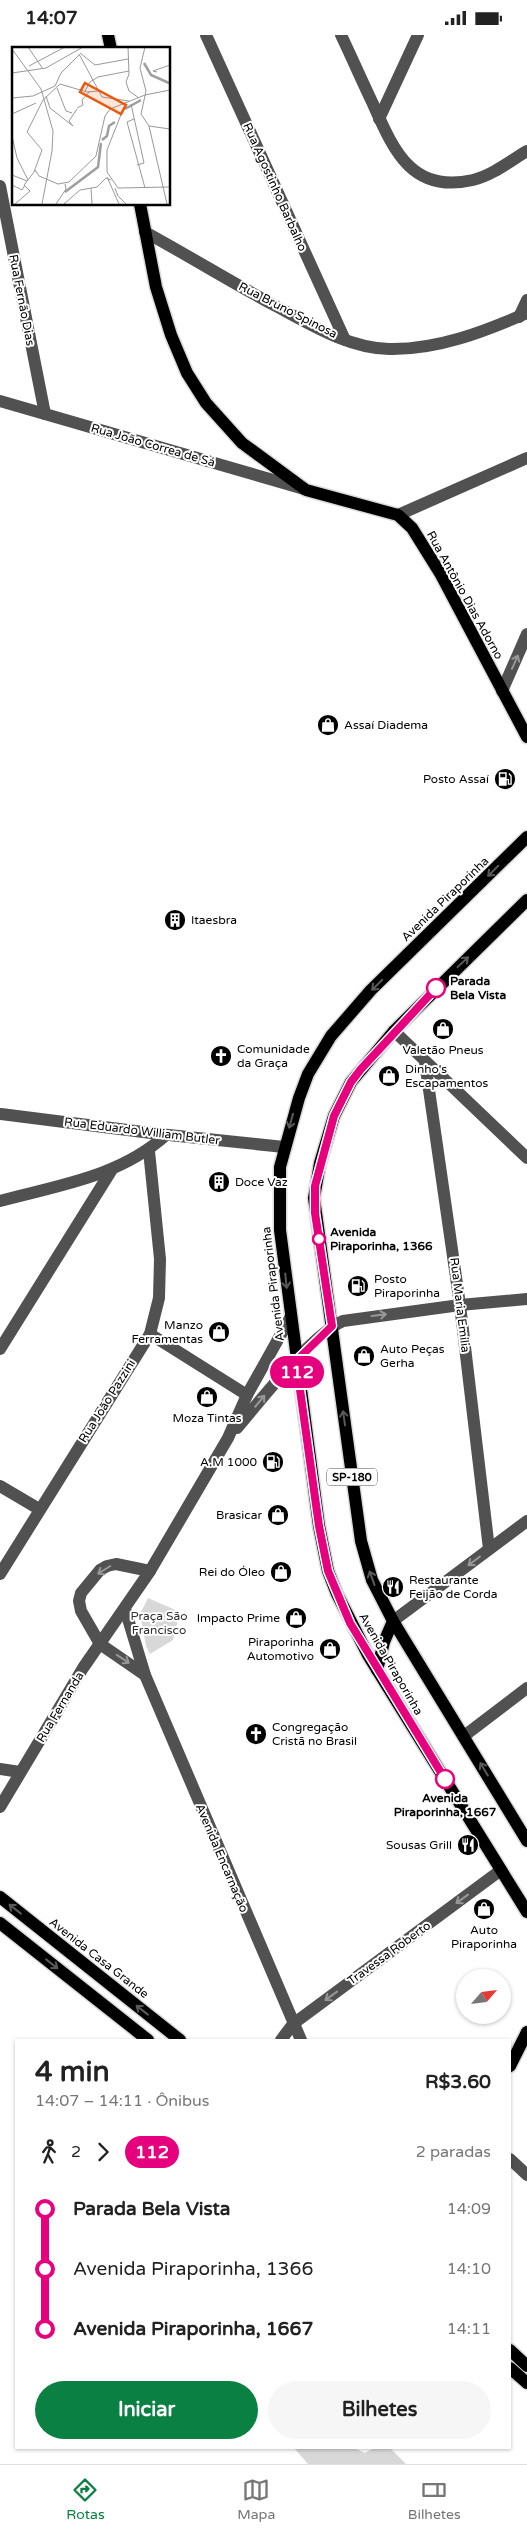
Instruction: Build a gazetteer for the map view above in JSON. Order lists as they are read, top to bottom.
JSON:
{
  "streets": {
    "main road": [
      "Rua Antônio Dias Adorno",
      "Avenida Piraporinha",
      "SP-180",
      "Avenida Casa Grande"
    ],
    "street": [
      "Rua Agostinho Barbalho",
      "Rua Fernão Dias",
      "Rua Bruno Spinosa",
      "Rua João Correa de Sá",
      "Rua Eduardo William Butler",
      "Rua Maria Emília",
      "Rua João Pazzini",
      "Rua Fernanda",
      "Avenida Encarnação",
      "Travessa Roberto"
    ]
  },
  "crossings": [
    ["Rua Agostinho Barbalho", "Rua Bruno Spinosa"],
    ["Rua Fernão Dias", "Rua João Correa de Sá"],
    ["Avenida Piraporinha", "Rua Eduardo William Butler"],
    ["Avenida Piraporinha", "Travessa Roberto"],
    ["Rua Fernanda", "Avenida Encarnação"],
    ["Avenida Encarnação", "Travessa Roberto"]
  ],
  "one_way": ["Travessa Roberto"],
  "parks": ["Praça São Francisco"],
  "places": {
    "shop": [
      "Assaí Diadema",
      "Valetão Pneus",
      "Dinho's Escapamentos",
      "Manzo Ferramentas",
      "Auto Peças Gerha",
      "Moza Tintas",
      "Brasicar",
      "Rei do Óleo",
      "Impacto Prime",
      "Piraporinha Automotivo",
      "Auto Piraporinha"
    ],
    "fuel station": ["Posto Assaí", "Posto Piraporinha", "A.M 1000"],
    "building": ["Itaesbra", "Doce Vaz"],
    "other": ["Parada Bela Vista", "Avenida Piraporinha, 1366", "Avenida Piraporinha, 1667"],
    "church": ["Comunidade da Graça", "Congregação Cristã no Brasil"],
    "restaurant": ["Restaurante Feijão de Corda", "Sousas Grill"]
  },
  "lines": ["bus line 112"],
  "north": "top right",
  "page": {
    "status": "14:07",
    "on_map": "112",
    "heading": ["4 min", "14:07 – 14:11 · Ônibus", "R$3.60"],
    "legs": ["2", "112", "2 paradas"],
    "list": [
      {
        "name": "Parada Bela Vista",
        "value": "14:09"
      },
      {
        "name": "Avenida Piraporinha, 1366",
        "value": "14:10"
      },
      {
        "name": "Avenida Piraporinha, 1667",
        "value": "14:11"
      }
    ],
    "buttons": ["Iniciar", "Bilhetes"],
    "tabs": ["Rotas", "Mapa", "Bilhetes"]
  }
}
